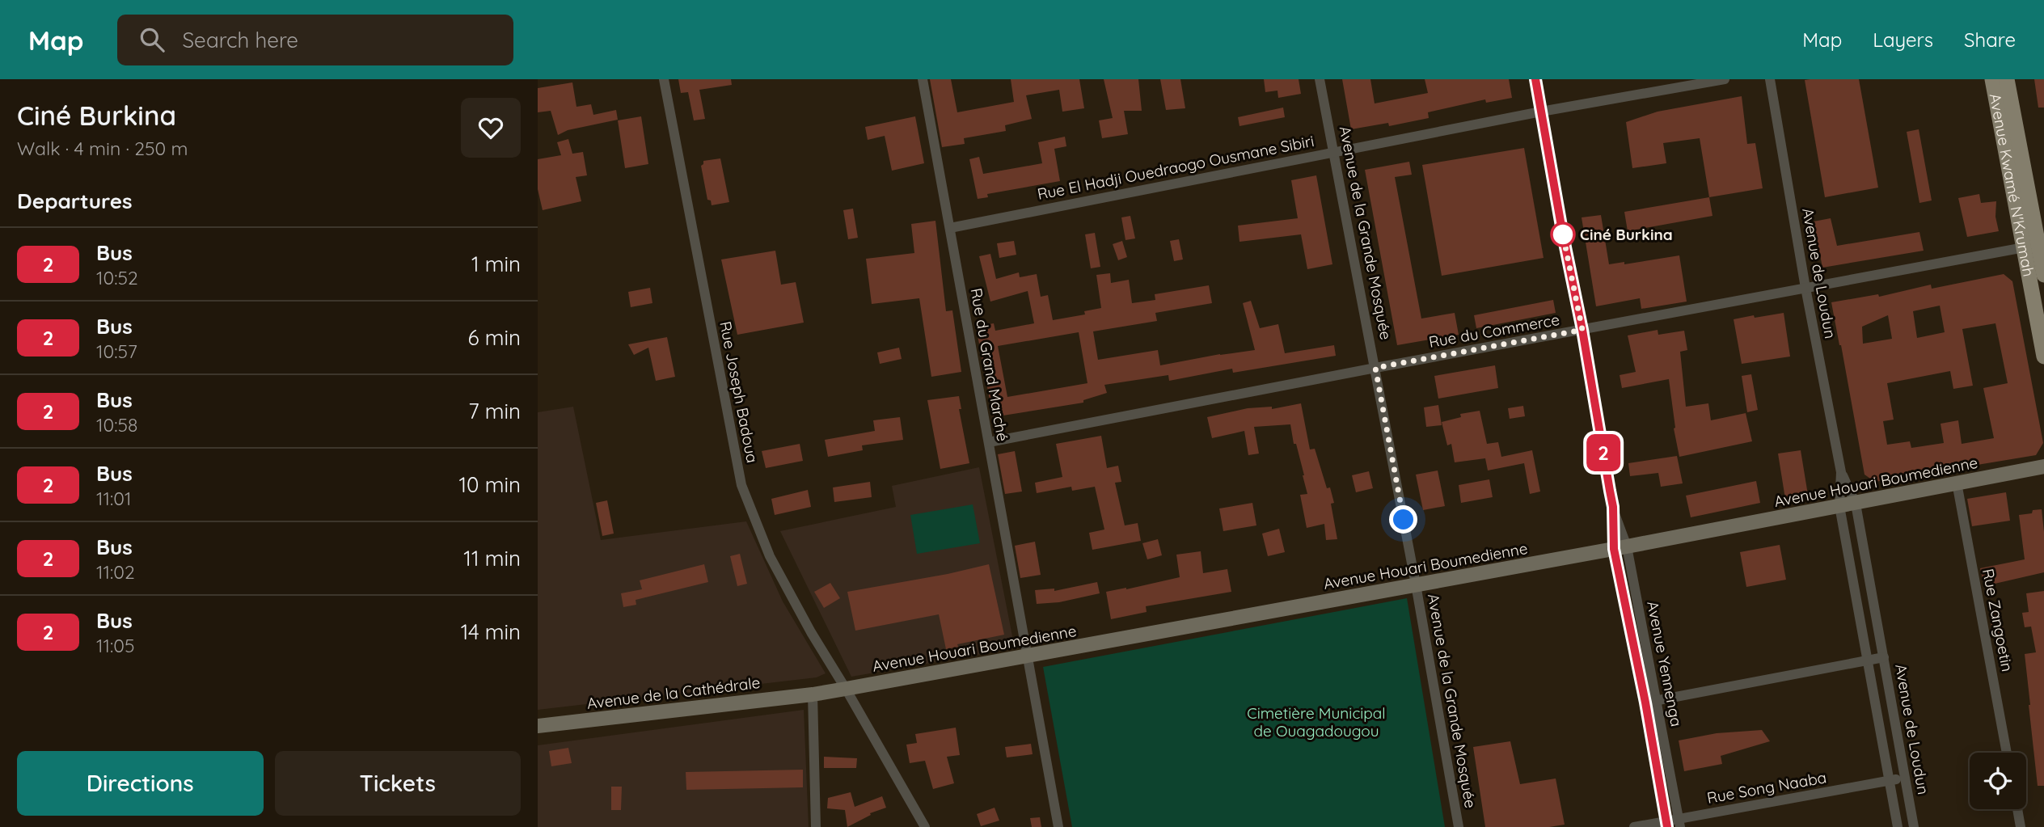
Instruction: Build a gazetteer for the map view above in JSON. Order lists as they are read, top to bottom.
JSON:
{
  "streets": {
    "main road": ["Avenue Kwamé N'Krumah", "Avenue Houari Boumedienne", "Avenue de la Cathédrale"],
    "street": [
      "Rue El Hadji Ouedraogo Ousmane Sibiri",
      "Avenue de la Grande Mosquée",
      "Avenue de Loudun",
      "Rue du Commerce",
      "Rue du Grand Marché",
      "Rue Joseph Badoua",
      "Rue Zangoetin",
      "Avenue Yennenga",
      "Rue Song Naaba"
    ]
  },
  "crossings": [
    ["Rue El Hadji Ouedraogo Ousmane Sibiri", "Avenue de la Grande Mosquée"],
    ["Rue El Hadji Ouedraogo Ousmane Sibiri", "Rue du Grand Marché"],
    ["Rue El Hadji Ouedraogo Ousmane Sibiri", "Avenue Yennenga"],
    ["Avenue Kwamé N'Krumah", "Rue du Commerce"],
    ["Avenue de la Grande Mosquée", "Rue du Commerce"],
    ["Avenue de la Grande Mosquée", "Avenue Houari Boumedienne"],
    ["Avenue de Loudun", "Rue du Commerce"],
    ["Avenue de Loudun", "Avenue Houari Boumedienne"],
    ["Avenue de Loudun", "Rue Song Naaba"],
    ["Rue du Commerce", "Rue du Grand Marché"],
    ["Rue du Commerce", "Avenue Yennenga"],
    ["Rue du Grand Marché", "Avenue Houari Boumedienne"],
    ["Rue Joseph Badoua", "Avenue Houari Boumedienne"],
    ["Avenue Houari Boumedienne", "Rue Zangoetin"],
    ["Avenue Houari Boumedienne", "Avenue Yennenga"],
    ["Avenue Houari Boumedienne", "Avenue de la Cathédrale"],
    ["Avenue Yennenga", "Rue Song Naaba"]
  ],
  "parks": ["Cimetière Municipal de Ouagadougou"],
  "places": ["Ciné Burkina"],
  "lines": ["bus line 2"],
  "page": {
    "header": "Map",
    "search": "Search here",
    "nav": ["Map", "Layers", "Share"],
    "heading": [
      ["Ciné Burkina", "Walk · 4 min · 250 m"],
      "Departures"
    ],
    "on_map": "2",
    "list": [
      {
        "mark": "2",
        "name": "Bus",
        "note": "10:52",
        "value": "1 min"
      },
      {
        "mark": "2",
        "name": "Bus",
        "note": "10:57",
        "value": "6 min"
      },
      {
        "mark": "2",
        "name": "Bus",
        "note": "10:58",
        "value": "7 min"
      },
      {
        "mark": "2",
        "name": "Bus",
        "note": "11:01",
        "value": "10 min"
      },
      {
        "mark": "2",
        "name": "Bus",
        "note": "11:02",
        "value": "11 min"
      },
      {
        "mark": "2",
        "name": "Bus",
        "note": "11:05",
        "value": "14 min"
      }
    ],
    "buttons": ["Directions", "Tickets"]
  }
}
